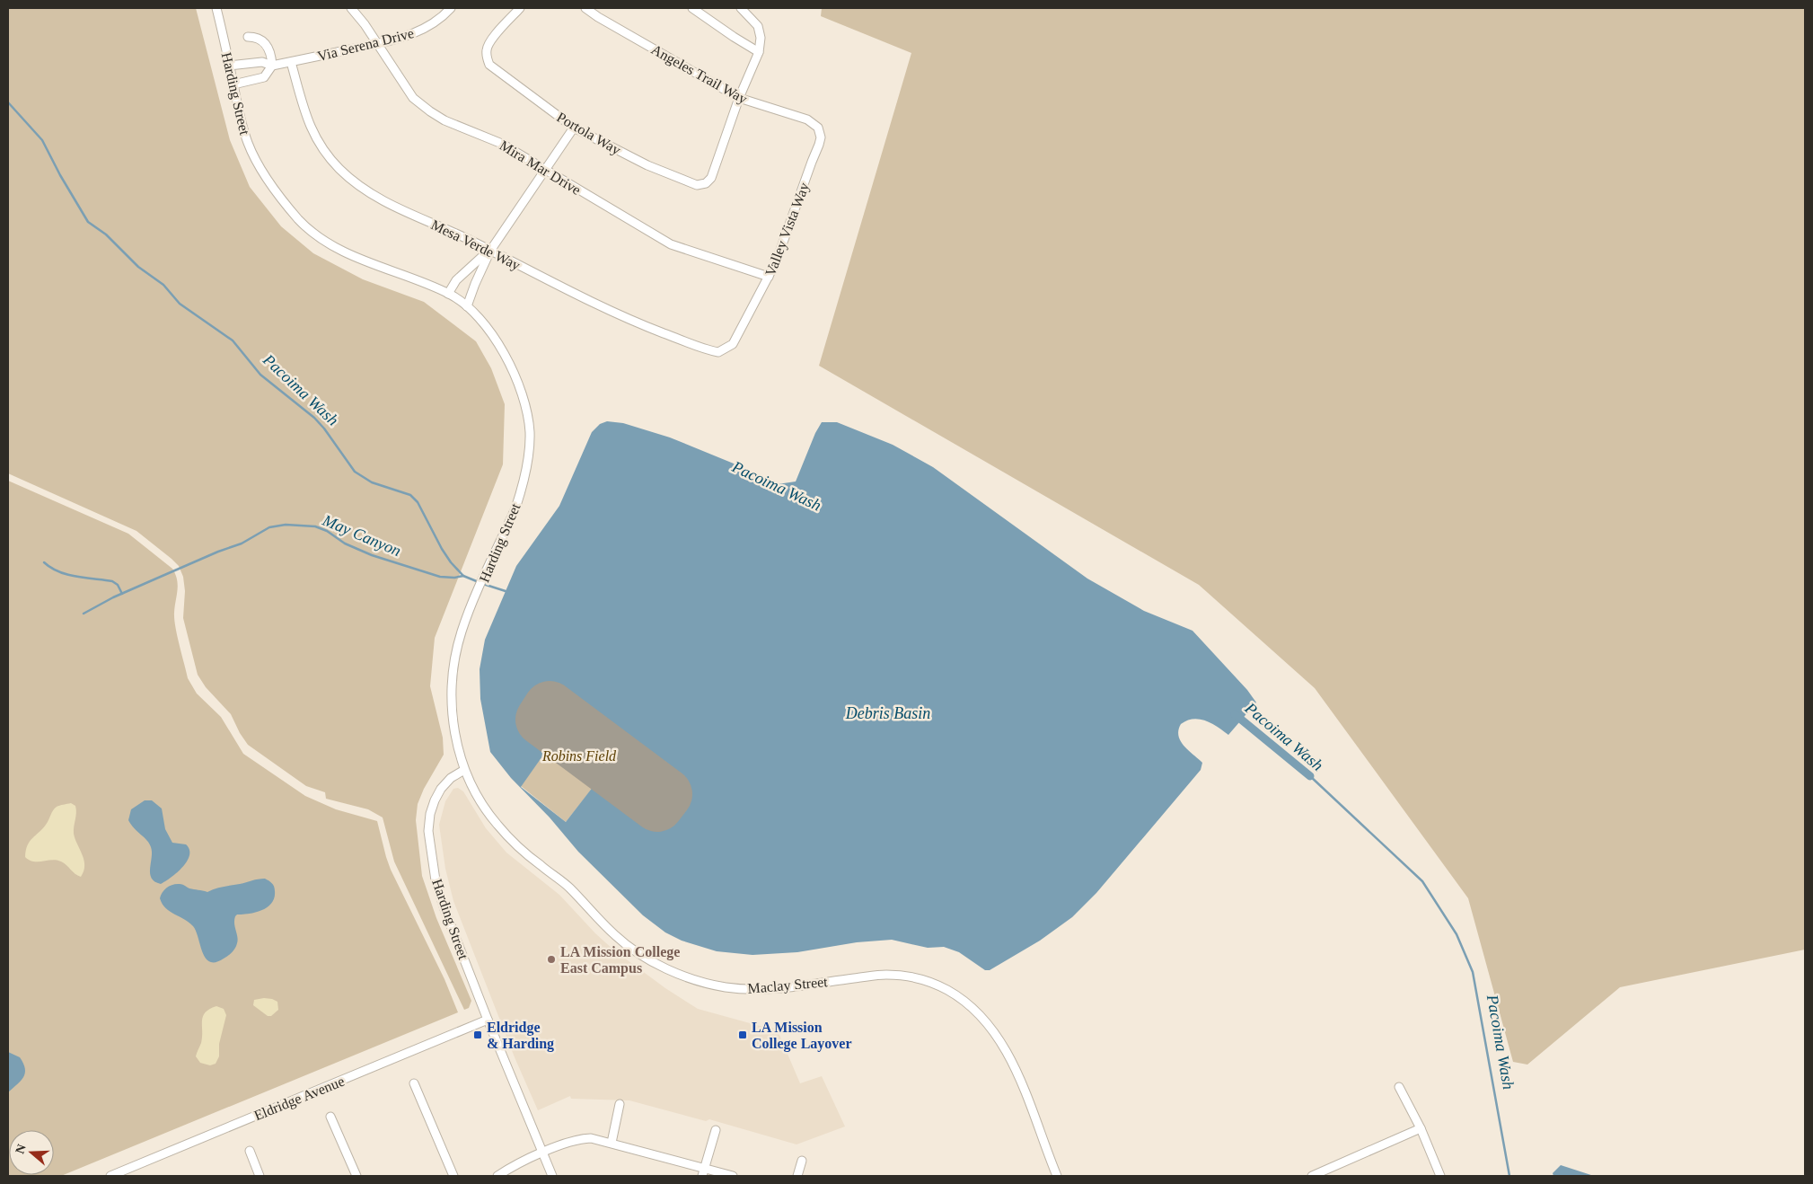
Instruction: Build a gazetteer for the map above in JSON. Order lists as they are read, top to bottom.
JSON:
{
  "streets": {
    "street": [
      "Via Serena Drive",
      "Angeles Trail Way",
      "Harding Street",
      "Portola Way",
      "Mira Mar Drive",
      "Valley Vista Way",
      "Mesa Verde Way",
      "Maclay Street",
      "Eldridge Avenue"
    ]
  },
  "crossings": [
    ["Via Serena Drive", "Harding Street"],
    ["Via Serena Drive", "Mira Mar Drive"],
    ["Via Serena Drive", "Mesa Verde Way"],
    ["Angeles Trail Way", "Portola Way"],
    ["Angeles Trail Way", "Valley Vista Way"],
    ["Harding Street", "Maclay Street"],
    ["Harding Street", "Eldridge Avenue"],
    ["Mira Mar Drive", "Valley Vista Way"],
    ["Valley Vista Way", "Mesa Verde Way"]
  ],
  "water": ["Pacoima Wash", "May Canyon", "Debris Basin"],
  "parks": ["Robins Field"],
  "places": {
    "other": ["LA Mission College East Campus"],
    "transit": ["Eldridge & Harding", "LA Mission College Layover"]
  },
  "north": "left"
}
